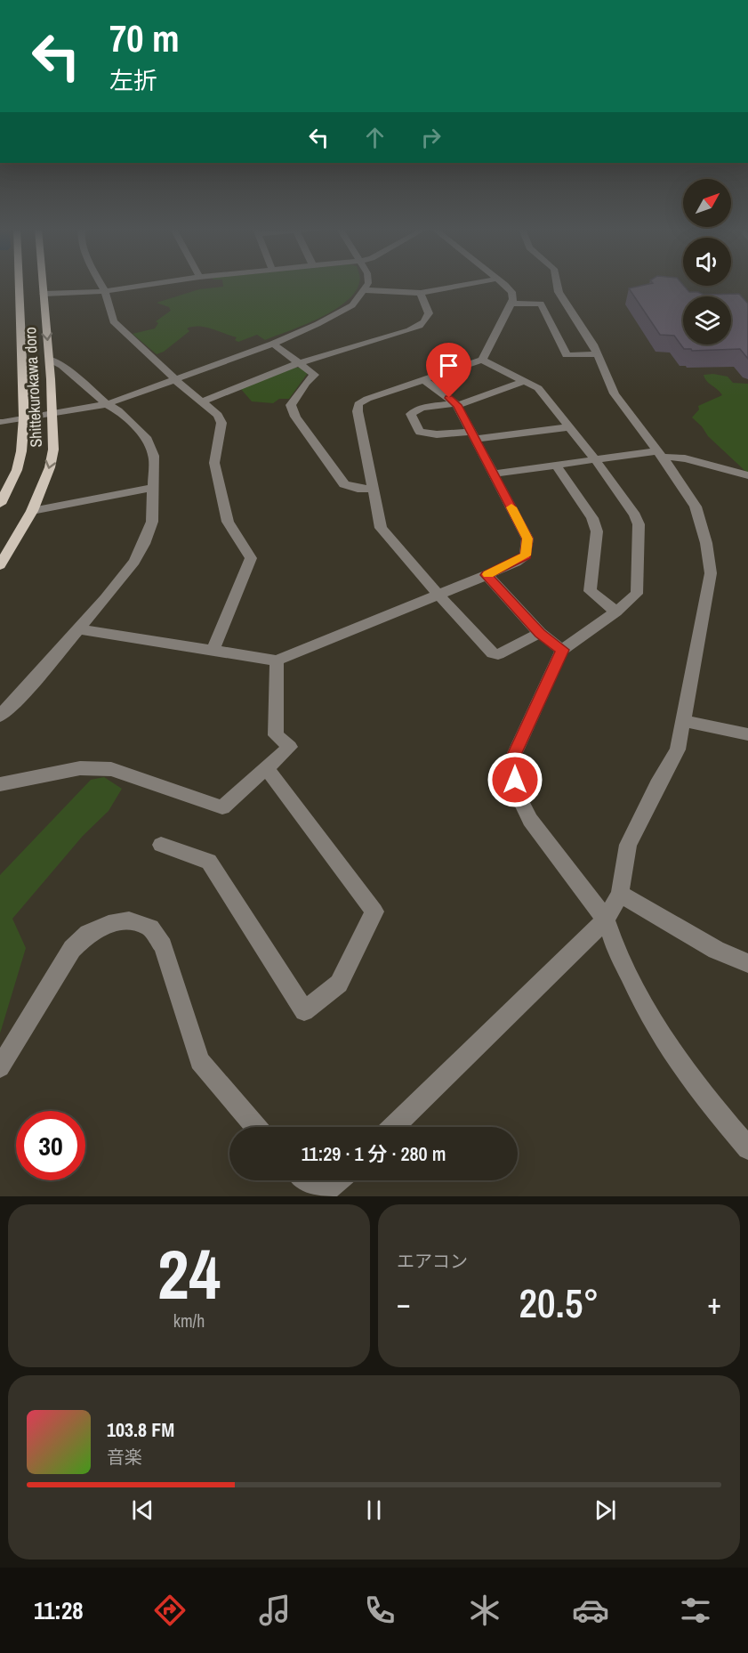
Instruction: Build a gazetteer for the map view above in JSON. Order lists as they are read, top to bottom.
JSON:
{
  "streets": {
    "main road": ["Shittekurokawa doro"]
  },
  "north": "top right",
  "page": {
    "turn": ["70 m", "左折"],
    "limit": "30",
    "trip": "11:29 · 1 分 · 280 m",
    "tile": [
      ["24", "km/h"],
      "エアコン"
    ],
    "heat": ["−", "20.5°", "+"],
    "song": ["103.8 FM", "音楽"],
    "tabs": "11:28"
  }
}
